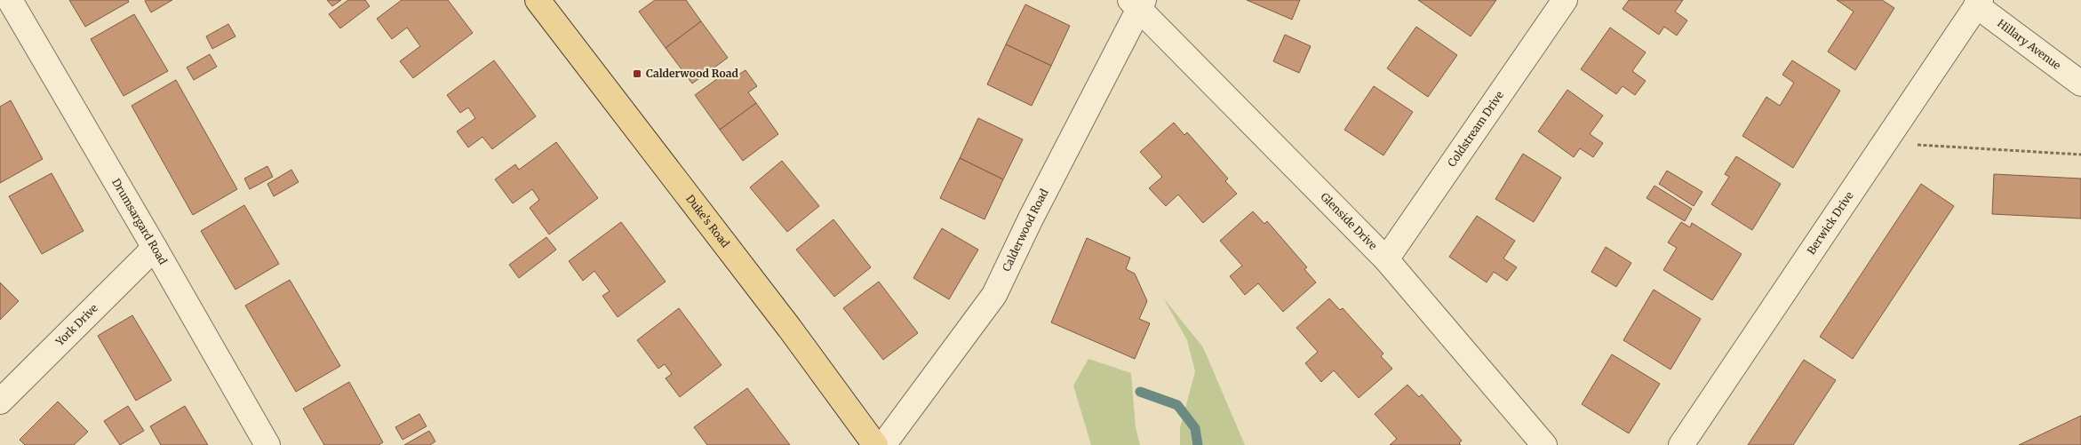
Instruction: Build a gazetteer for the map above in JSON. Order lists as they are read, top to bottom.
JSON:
{
  "streets": {
    "main road": ["Duke's Road"],
    "street": [
      "Hillary Avenue",
      "Coldstream Drive",
      "Glenside Drive",
      "Drumsargard Road",
      "Berwick Drive",
      "Calderwood Road",
      "York Drive"
    ]
  },
  "crossings": [
    ["Hillary Avenue", "Berwick Drive"],
    ["Coldstream Drive", "Glenside Drive"],
    ["Glenside Drive", "Calderwood Road"],
    ["Drumsargard Road", "York Drive"]
  ],
  "places": {
    "transit": ["Calderwood Road"]
  }
}
